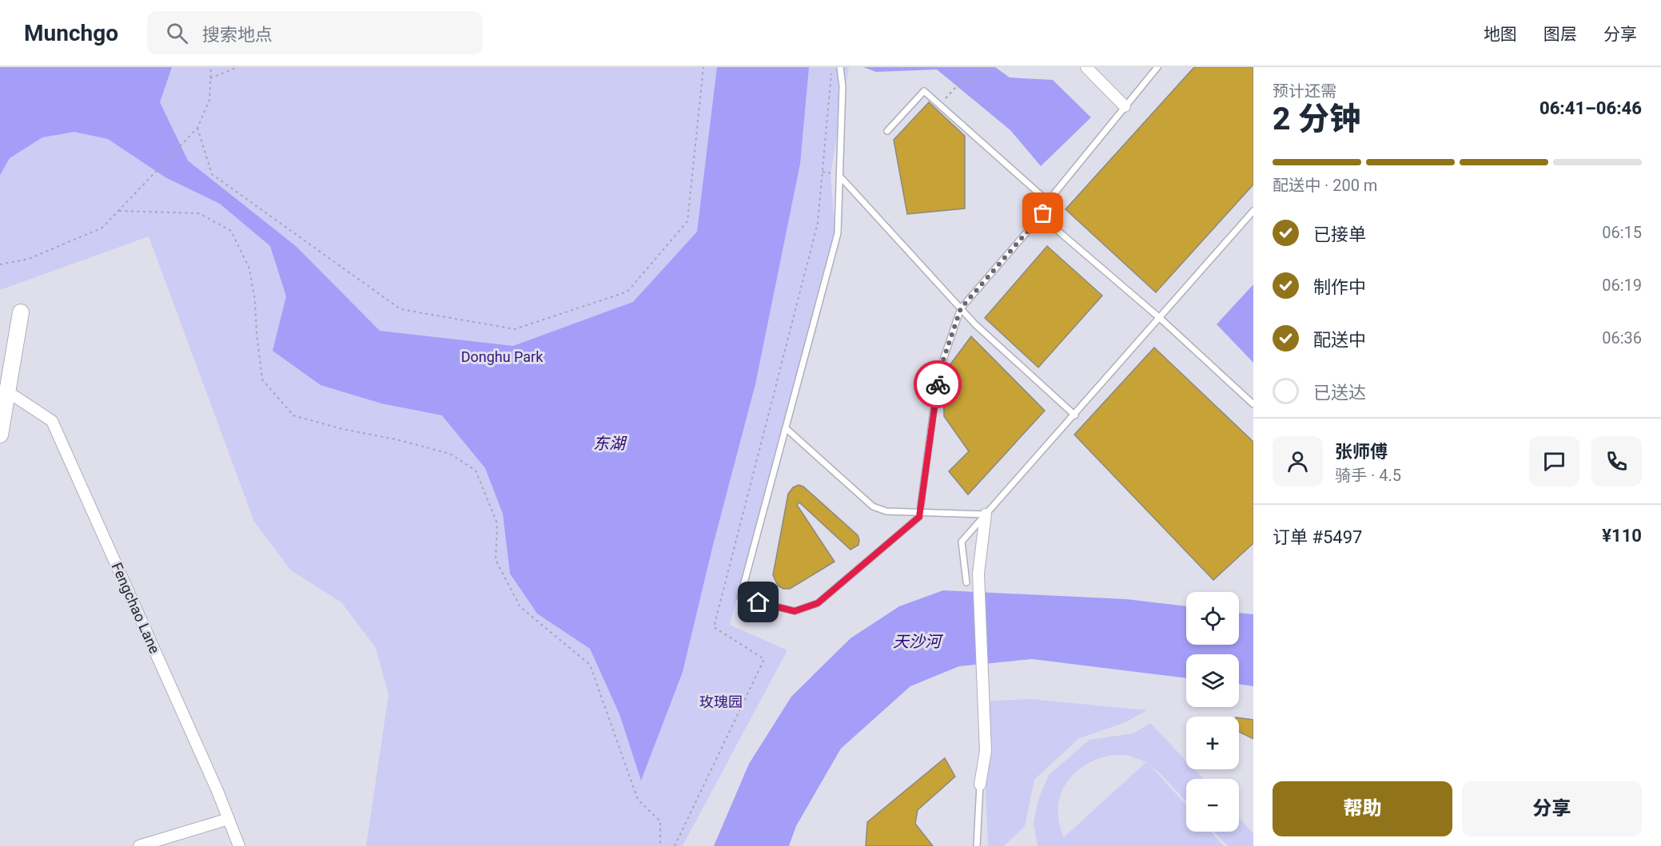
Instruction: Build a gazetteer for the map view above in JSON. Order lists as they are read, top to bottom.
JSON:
{
  "streets": {
    "street": ["Fengchao Lane"]
  },
  "water": ["东湖", "天沙河"],
  "parks": ["Donghu Park", "玫瑰园"],
  "page": {
    "header": "Munchgo",
    "search": "搜索地点",
    "nav": ["地图", "图层", "分享"],
    "heading": ["2 分钟", "预计还需", "06:41–06:46"],
    "panel": [
      "张师傅",
      "骑手 · 4.5",
      "订单 #5497",
      "¥110"
    ],
    "bar": "配送中 · 200 m",
    "list": [
      ["已接单", "06:15"],
      ["制作中", "06:19"],
      ["配送中", "06:36"],
      "已送达"
    ],
    "map_buttons": ["+", "−"],
    "buttons": ["帮助", "分享"]
  }
}
